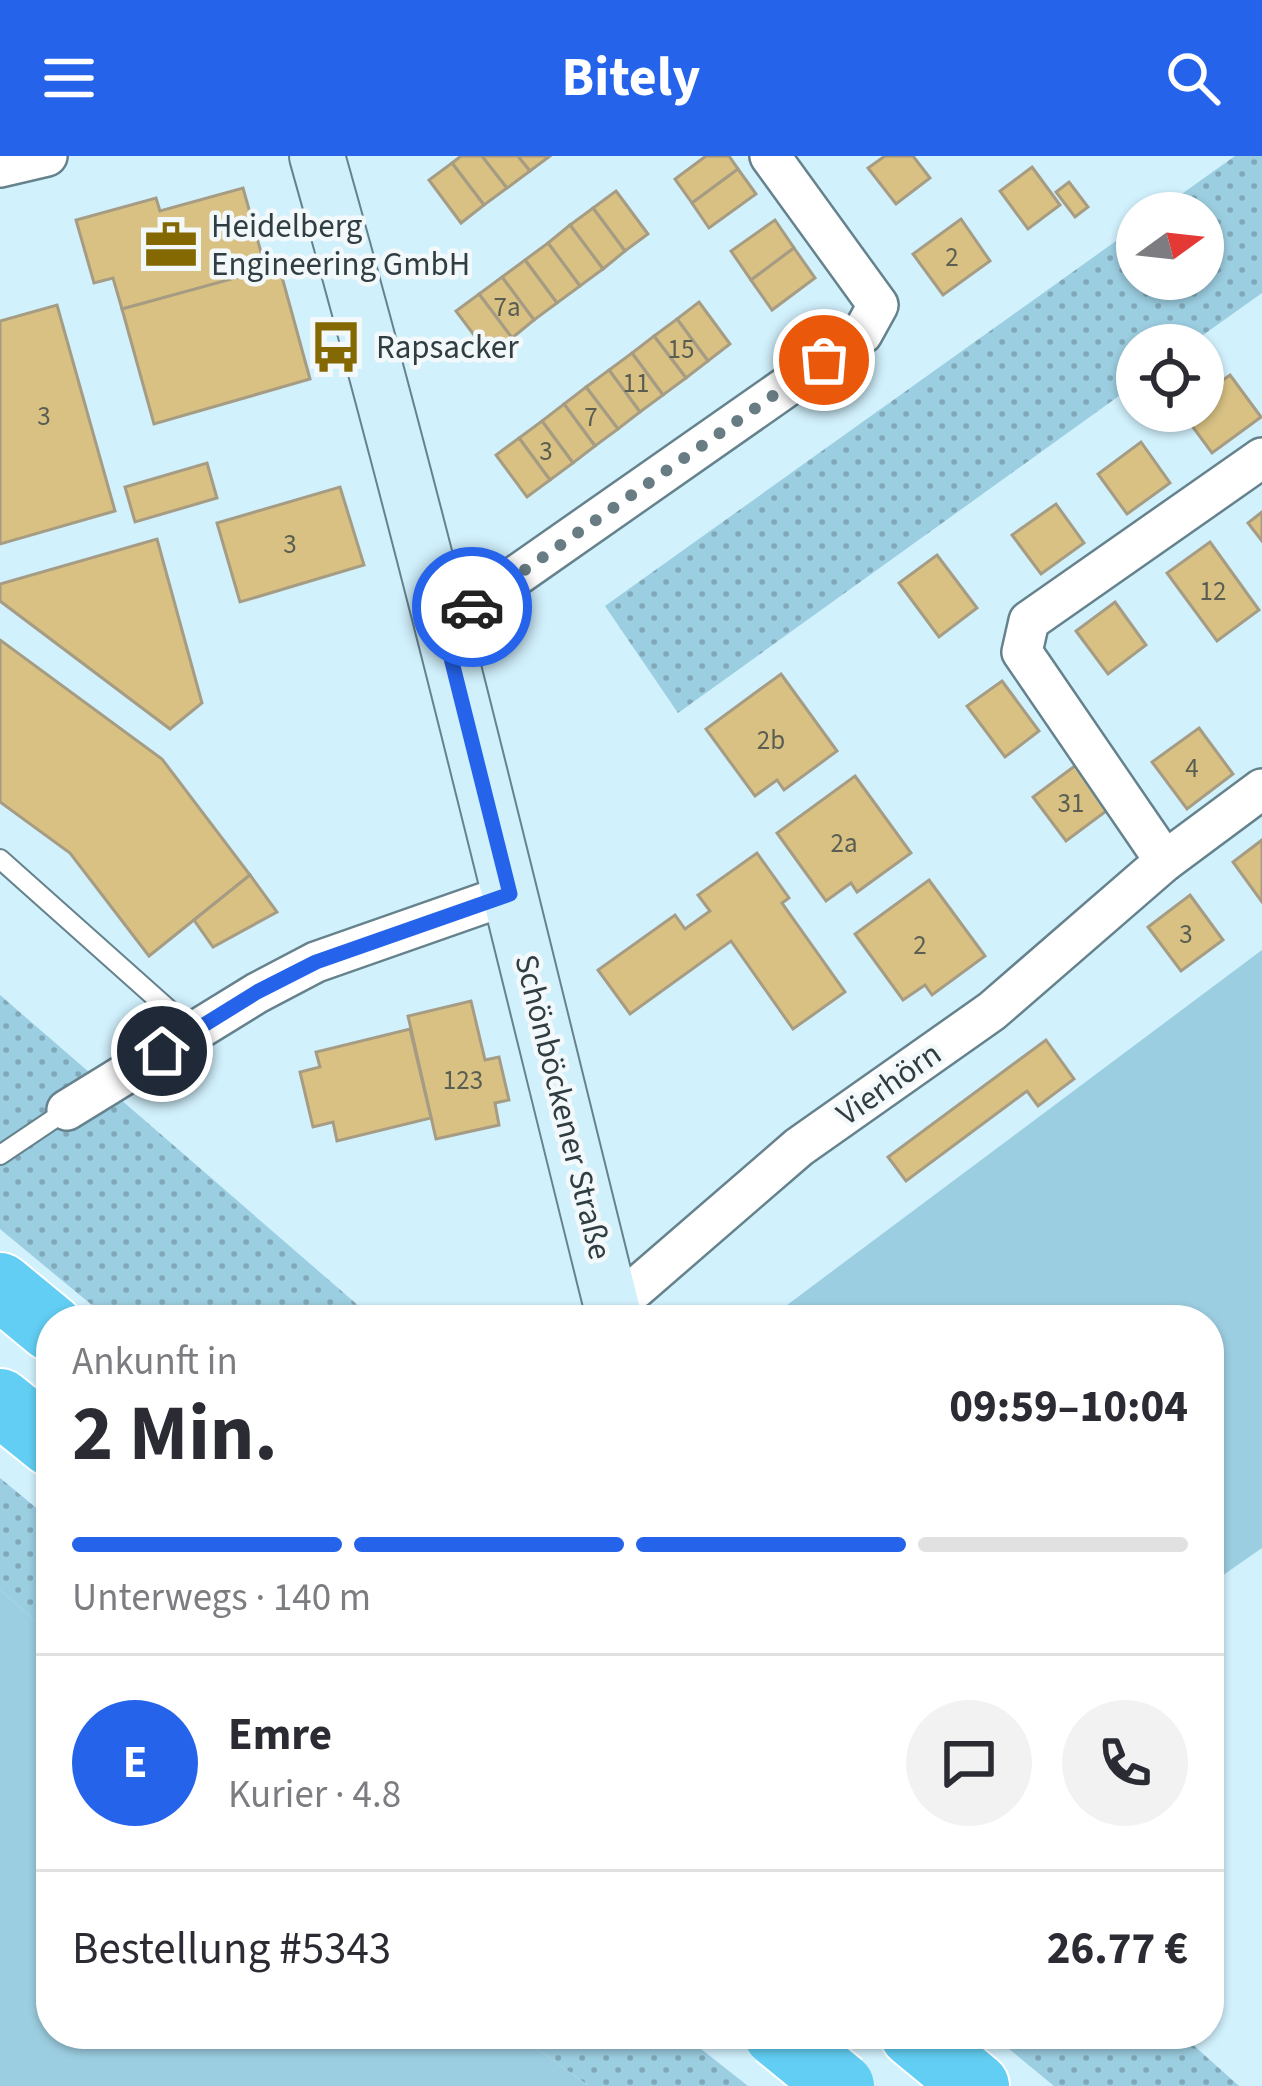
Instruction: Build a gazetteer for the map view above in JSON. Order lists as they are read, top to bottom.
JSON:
{
  "streets": {
    "main road": ["Schönböckener Straße"],
    "street": ["Vierhörn"]
  },
  "places": {
    "office": ["Heidelberg Engineering GmbH"],
    "bus stop": ["Rapsacker"]
  },
  "house_numbers": [
    "2",
    "7a",
    "15",
    "11",
    "3",
    "7",
    "3",
    "3",
    "12",
    "2b",
    "4",
    "31",
    "2a",
    "3",
    "2",
    "123"
  ],
  "north": "right",
  "page": {
    "header": "Bitely",
    "heading": ["2 Min.", "Ankunft in", "09:59–10:04"],
    "panel": [
      "Emre",
      "Kurier · 4.8",
      "Bestellung #5343",
      "26.77 €"
    ],
    "bar": "Unterwegs · 140 m",
    "round": "E"
  }
}
